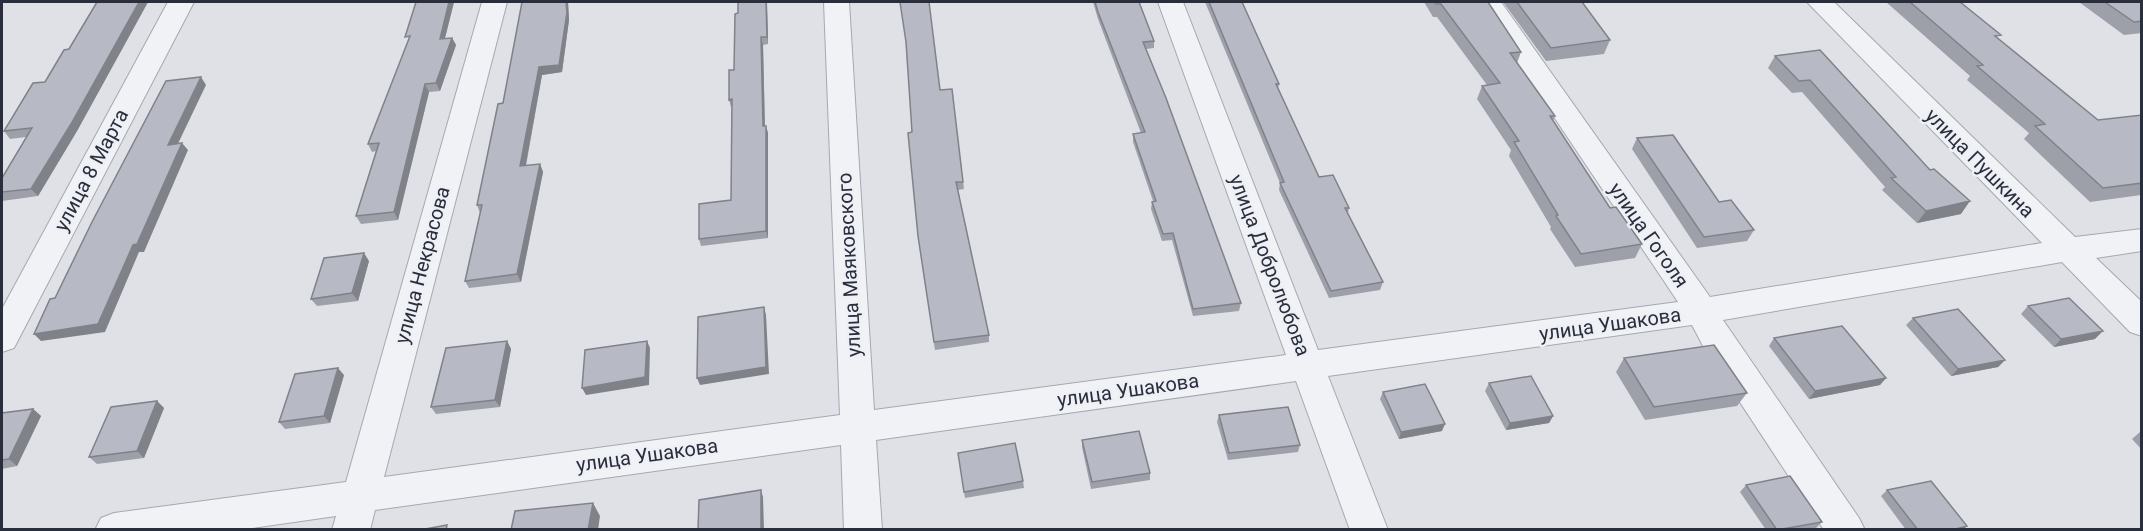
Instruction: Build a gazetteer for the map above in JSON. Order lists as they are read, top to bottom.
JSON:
{
  "streets": {
    "street": [
      "улица Пушкина",
      "улица 8 Марта",
      "улица Гоголя",
      "улица Некрасова",
      "улица Маяковского",
      "улица Добролюбова",
      "улица Ушакова"
    ]
  },
  "crossings": [
    ["улица Пушкина", "улица Ушакова"],
    ["улица Гоголя", "улица Ушакова"],
    ["улица Некрасова", "улица Ушакова"],
    ["улица Маяковского", "улица Ушакова"],
    ["улица Добролюбова", "улица Ушакова"]
  ]
}
